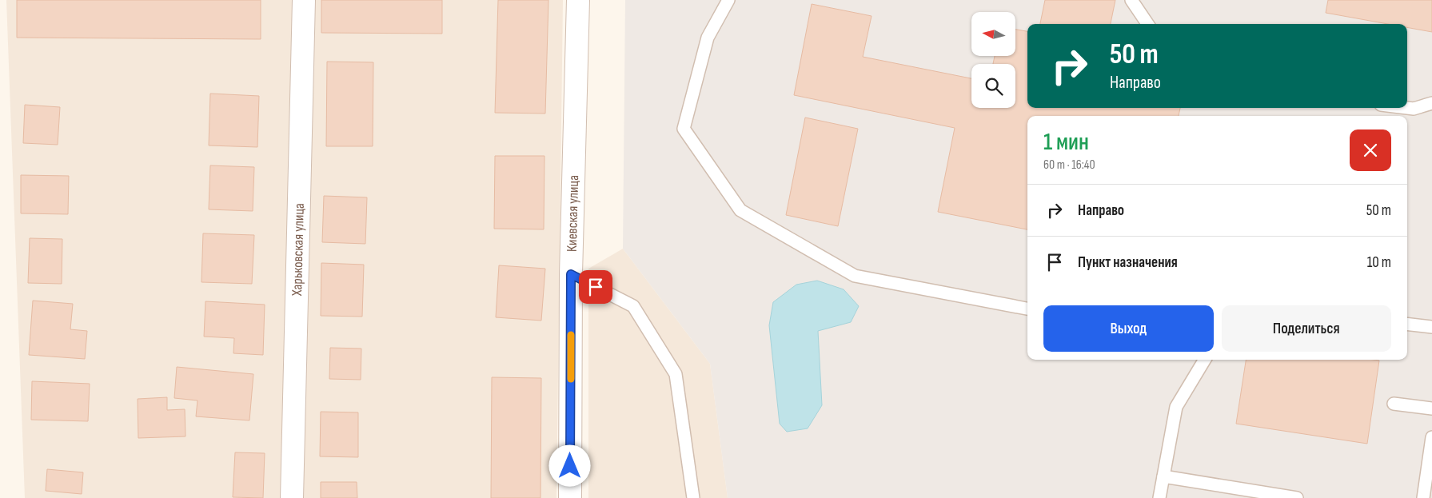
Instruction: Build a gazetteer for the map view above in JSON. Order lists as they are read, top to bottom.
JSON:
{
  "streets": {
    "street": ["Киевская улица", "Харьковская улица"]
  },
  "north": "left",
  "page": {
    "turn": ["50 m", "Направо"],
    "heading": ["1 мин", "60 m · 16:40"],
    "list": [
      {
        "name": "Направо",
        "value": "50 m"
      },
      {
        "name": "Пункт назначения",
        "value": "10 m"
      }
    ],
    "buttons": ["Выход", "Поделиться"]
  }
}
